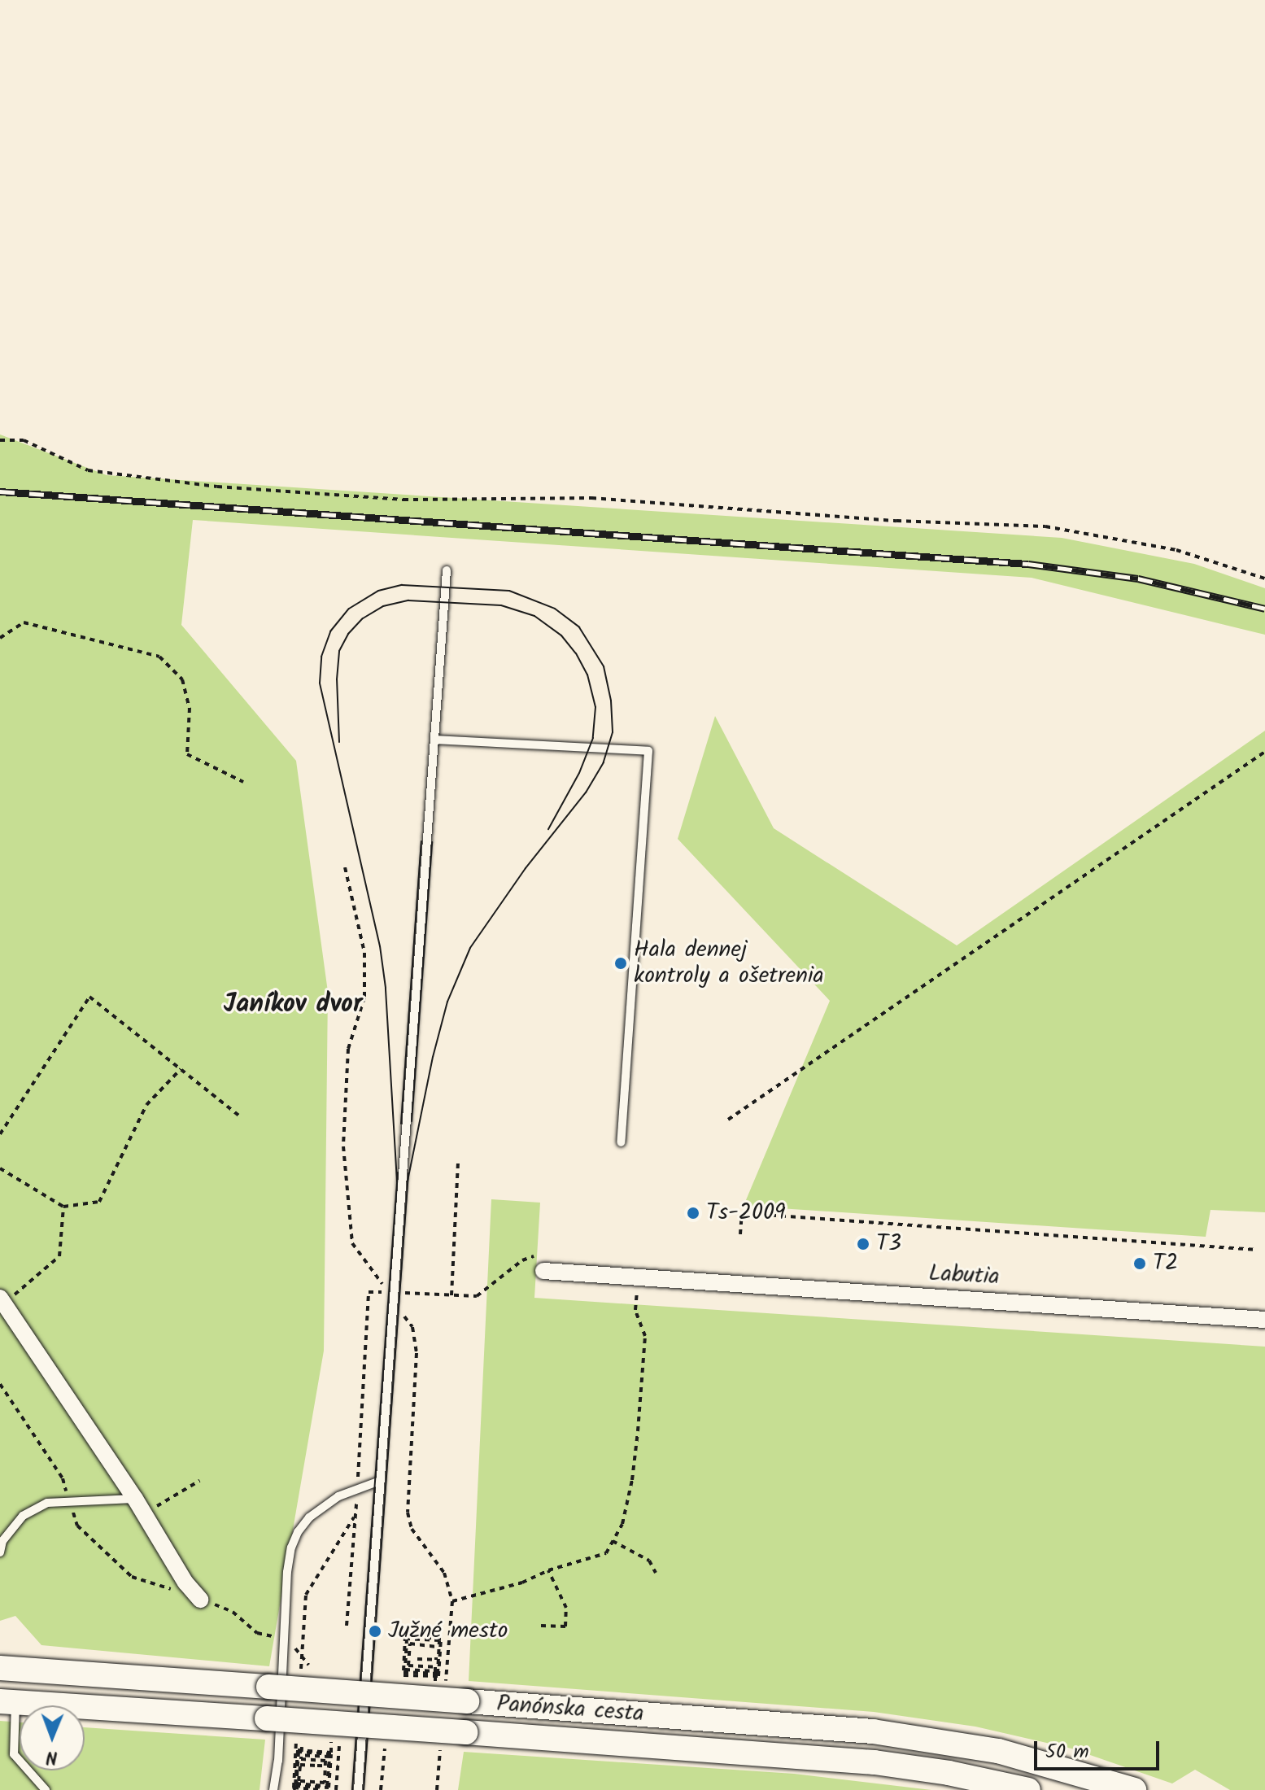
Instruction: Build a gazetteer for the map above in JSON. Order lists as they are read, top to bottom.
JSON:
{
  "streets": {
    "main road": ["Panónska cesta"],
    "street": ["Labutia"]
  },
  "districts": ["Janíkov dvor"],
  "places": [
    "Hala dennej kontroly a ošetrenia",
    "Ts-2009",
    "T3",
    "T2",
    "Južné mesto"
  ],
  "scale_bar": "50 m",
  "north": "bottom"
}
